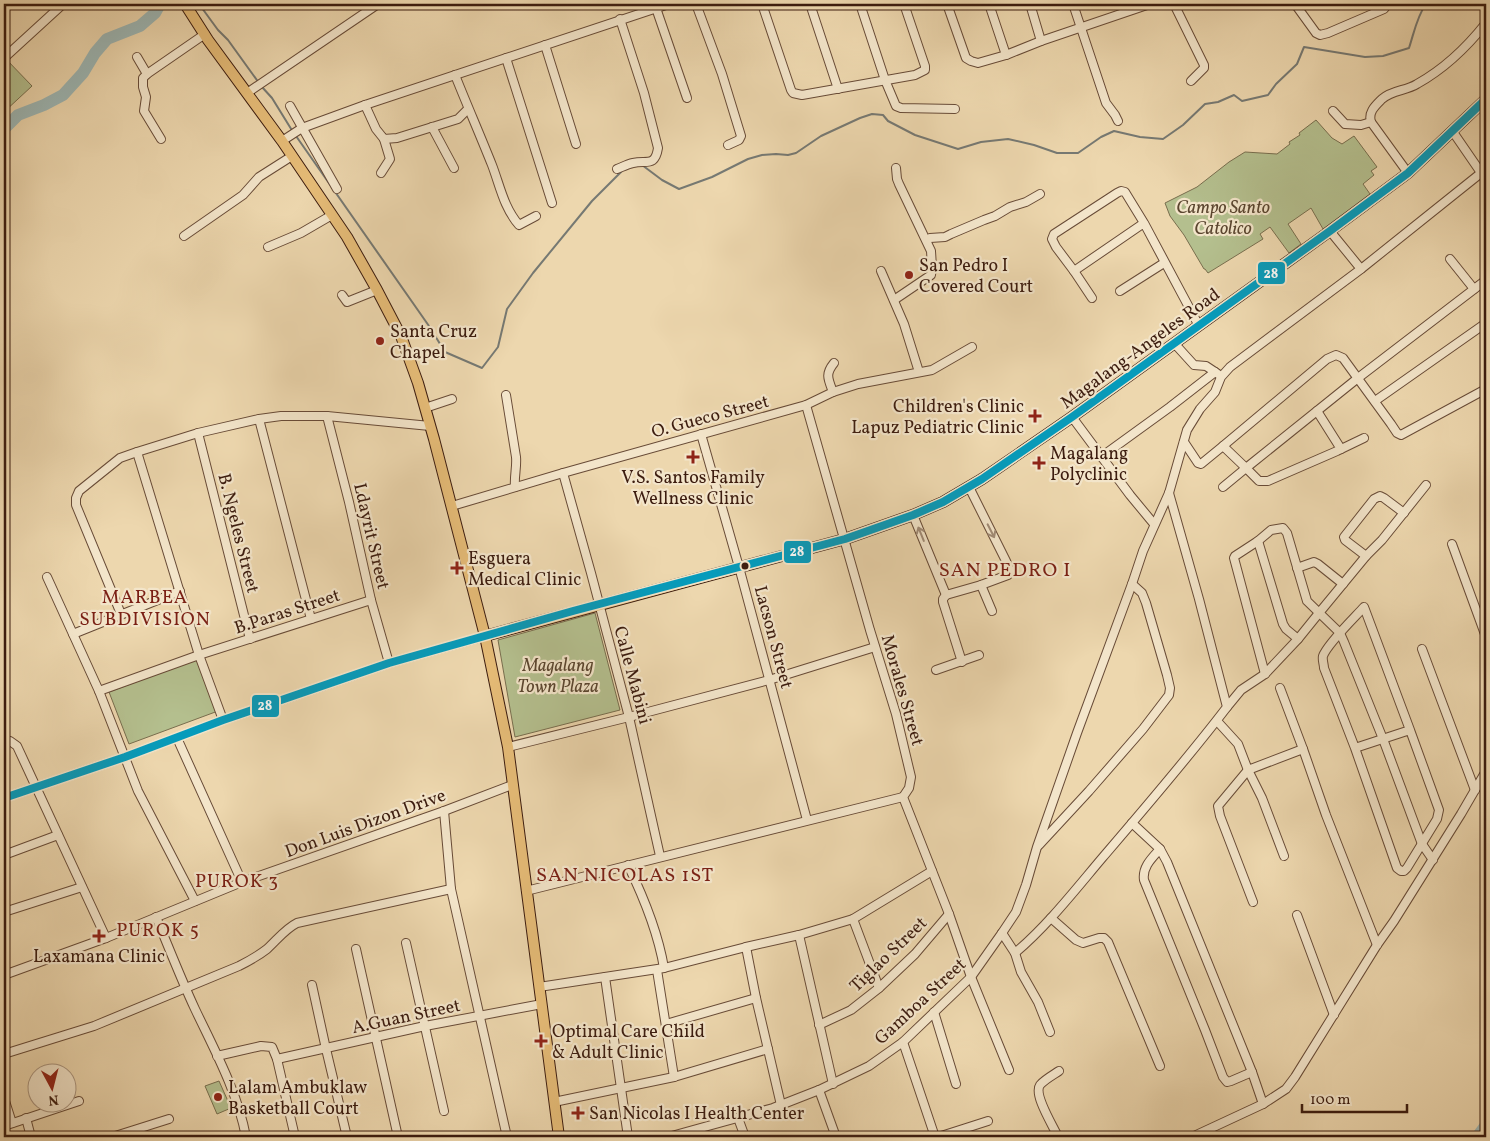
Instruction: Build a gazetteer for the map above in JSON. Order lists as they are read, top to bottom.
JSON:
{
  "streets": {
    "main road": ["Magalang-Angeles Road"],
    "street": [
      "O. Gueco Street",
      "B. Ngeles Street",
      "Ldayrit Street",
      "B.Paras Street",
      "Lacson Street",
      "Calle Mabini",
      "Morales Street",
      "Don Luis Dizon Drive",
      "Tiglao Street",
      "Gamboa Street",
      "A.Guan Street"
    ]
  },
  "crossings": [
    ["Magalang-Angeles Road", "Lacson Street"],
    ["Magalang-Angeles Road", "Calle Mabini"],
    ["Magalang-Angeles Road", "Morales Street"],
    ["O. Gueco Street", "Lacson Street"],
    ["O. Gueco Street", "Calle Mabini"],
    ["O. Gueco Street", "Morales Street"],
    ["B. Ngeles Street", "B.Paras Street"],
    ["Ldayrit Street", "B.Paras Street"]
  ],
  "districts": [
    "SAN PEDRO I",
    "MARBEA SUBDIVISION",
    "SAN NICOLAS 1ST",
    "PUROK 3",
    "PUROK 5"
  ],
  "parks": ["Campo Santo Catolico", "Magalang Town Plaza"],
  "places": {
    "other": ["San Pedro I Covered Court", "Santa Cruz Chapel", "Lalam Ambuklaw Basketball Court"],
    "health": [
      "Children's Clinic Lapuz Pediatric Clinic",
      "V.S. Santos Family Wellness Clinic",
      "Magalang Polyclinic",
      "Esguera Medical Clinic",
      "Laxamana Clinic",
      "Optimal Care Child & Adult Clinic",
      "San Nicolas I Health Center"
    ]
  },
  "lines": ["transit line 28"],
  "scale_bar": "100 m",
  "north": "bottom"
}
